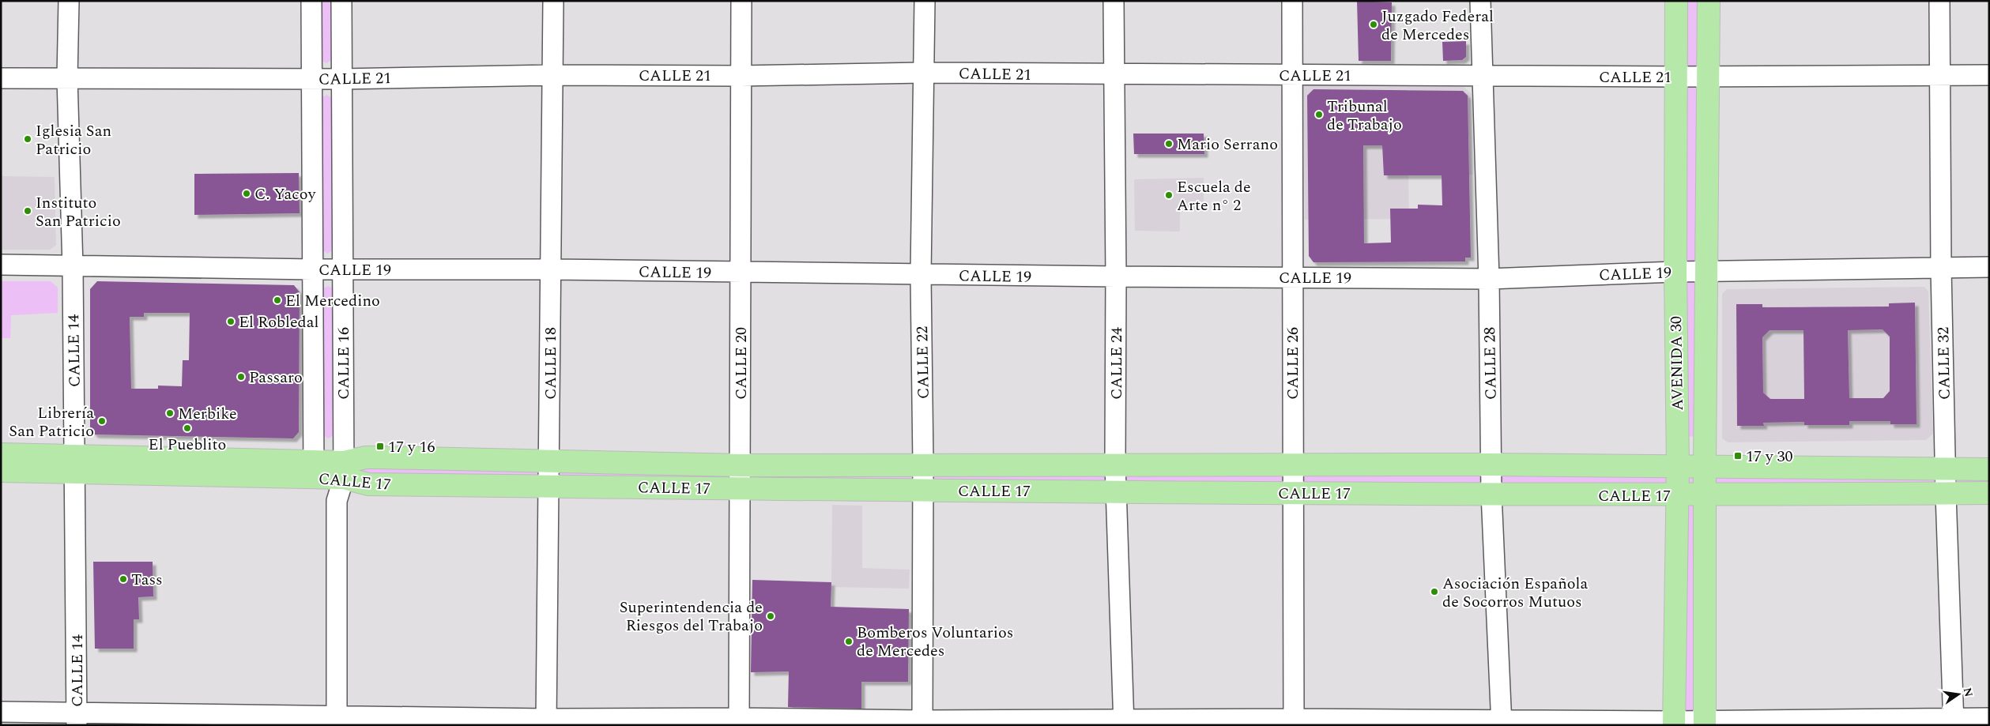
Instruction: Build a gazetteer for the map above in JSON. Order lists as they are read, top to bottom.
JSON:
{
  "streets": {
    "main road": ["AVENIDA 30", "CALLE 17"],
    "street": [
      "CALLE 21",
      "CALLE 19",
      "CALLE 14",
      "CALLE 22",
      "CALLE 16",
      "CALLE 18",
      "CALLE 20",
      "CALLE 24",
      "CALLE 26",
      "CALLE 28",
      "CALLE 32"
    ]
  },
  "crossings": [
    ["CALLE 21", "CALLE 14"],
    ["CALLE 21", "CALLE 22"],
    ["CALLE 21", "CALLE 16"],
    ["CALLE 21", "CALLE 18"],
    ["CALLE 21", "CALLE 20"],
    ["CALLE 21", "CALLE 24"],
    ["CALLE 21", "CALLE 26"],
    ["CALLE 21", "CALLE 28"],
    ["CALLE 21", "AVENIDA 30"],
    ["CALLE 21", "CALLE 32"],
    ["CALLE 19", "CALLE 14"],
    ["CALLE 19", "CALLE 22"],
    ["CALLE 19", "CALLE 16"],
    ["CALLE 19", "CALLE 18"],
    ["CALLE 19", "CALLE 20"],
    ["CALLE 19", "CALLE 24"],
    ["CALLE 19", "CALLE 26"],
    ["CALLE 19", "CALLE 28"],
    ["CALLE 19", "AVENIDA 30"],
    ["CALLE 19", "CALLE 32"],
    ["CALLE 14", "CALLE 17"],
    ["CALLE 22", "CALLE 17"],
    ["CALLE 16", "CALLE 17"],
    ["CALLE 18", "CALLE 17"],
    ["CALLE 20", "CALLE 17"],
    ["CALLE 24", "CALLE 17"],
    ["CALLE 26", "CALLE 17"],
    ["CALLE 28", "CALLE 17"],
    ["AVENIDA 30", "CALLE 17"],
    ["CALLE 32", "CALLE 17"]
  ],
  "places": {
    "other": [
      "Juzgado Federal de Mercedes",
      "Tribunal de Trabajo",
      "Iglesia San Patricio",
      "Mario Serrano",
      "C. Yacoy",
      "Escuela de Arte n° 2",
      "Instituto San Patricio",
      "El Mercedino",
      "El Robledal",
      "Passaro",
      "Merbike",
      "Librería San Patricio",
      "El Pueblito",
      "Tass",
      "Asociación Española de Socorros Mutuos",
      "Superintendencia de Riesgos del Trabajo",
      "Bomberos Voluntarios de Mercedes"
    ],
    "transit": ["17 y 16", "17 y 30"]
  },
  "north": "right"
}
